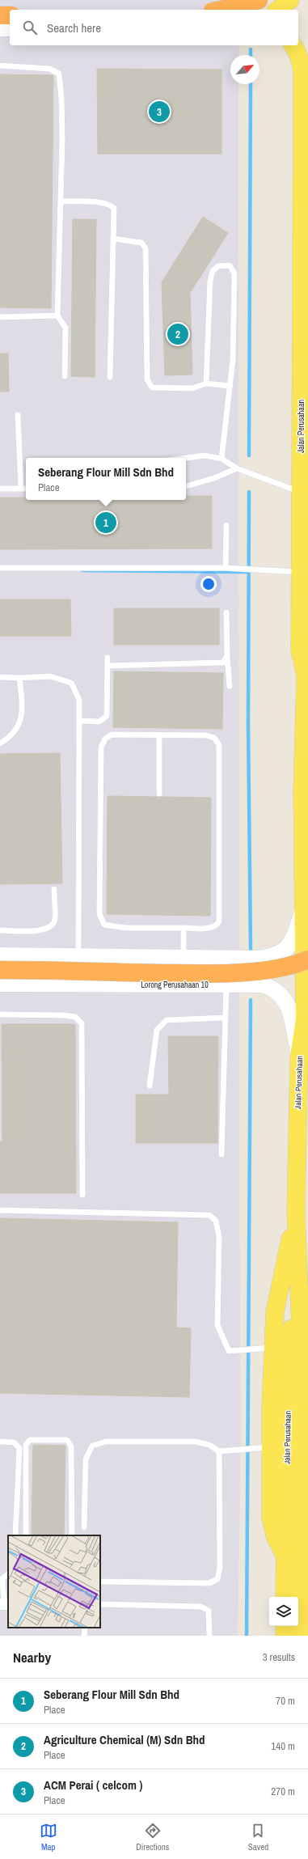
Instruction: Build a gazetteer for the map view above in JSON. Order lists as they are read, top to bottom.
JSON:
{
  "streets": {
    "main road": ["Jalan Perusahaan"],
    "street": ["Lorong Perusahaan 10"]
  },
  "crossings": [
    ["Jalan Perusahaan", "Lorong Perusahaan 10"]
  ],
  "north": "top right",
  "page": {
    "search": "Search here",
    "pins": ["3", "2", "1"],
    "popup": ["Seberang Flour Mill Sdn Bhd", "Place"],
    "heading": ["Nearby", "3 results"],
    "list": [
      {
        "mark": "1",
        "name": "Seberang Flour Mill Sdn Bhd",
        "note": "Place",
        "value": "70 m"
      },
      {
        "mark": "2",
        "name": "Agriculture Chemical (M) Sdn Bhd",
        "note": "Place",
        "value": "140 m"
      },
      {
        "mark": "3",
        "name": "ACM Perai ( celcom )",
        "note": "Place",
        "value": "270 m"
      }
    ],
    "nav": ["Map", "Directions", "Saved"]
  }
}
